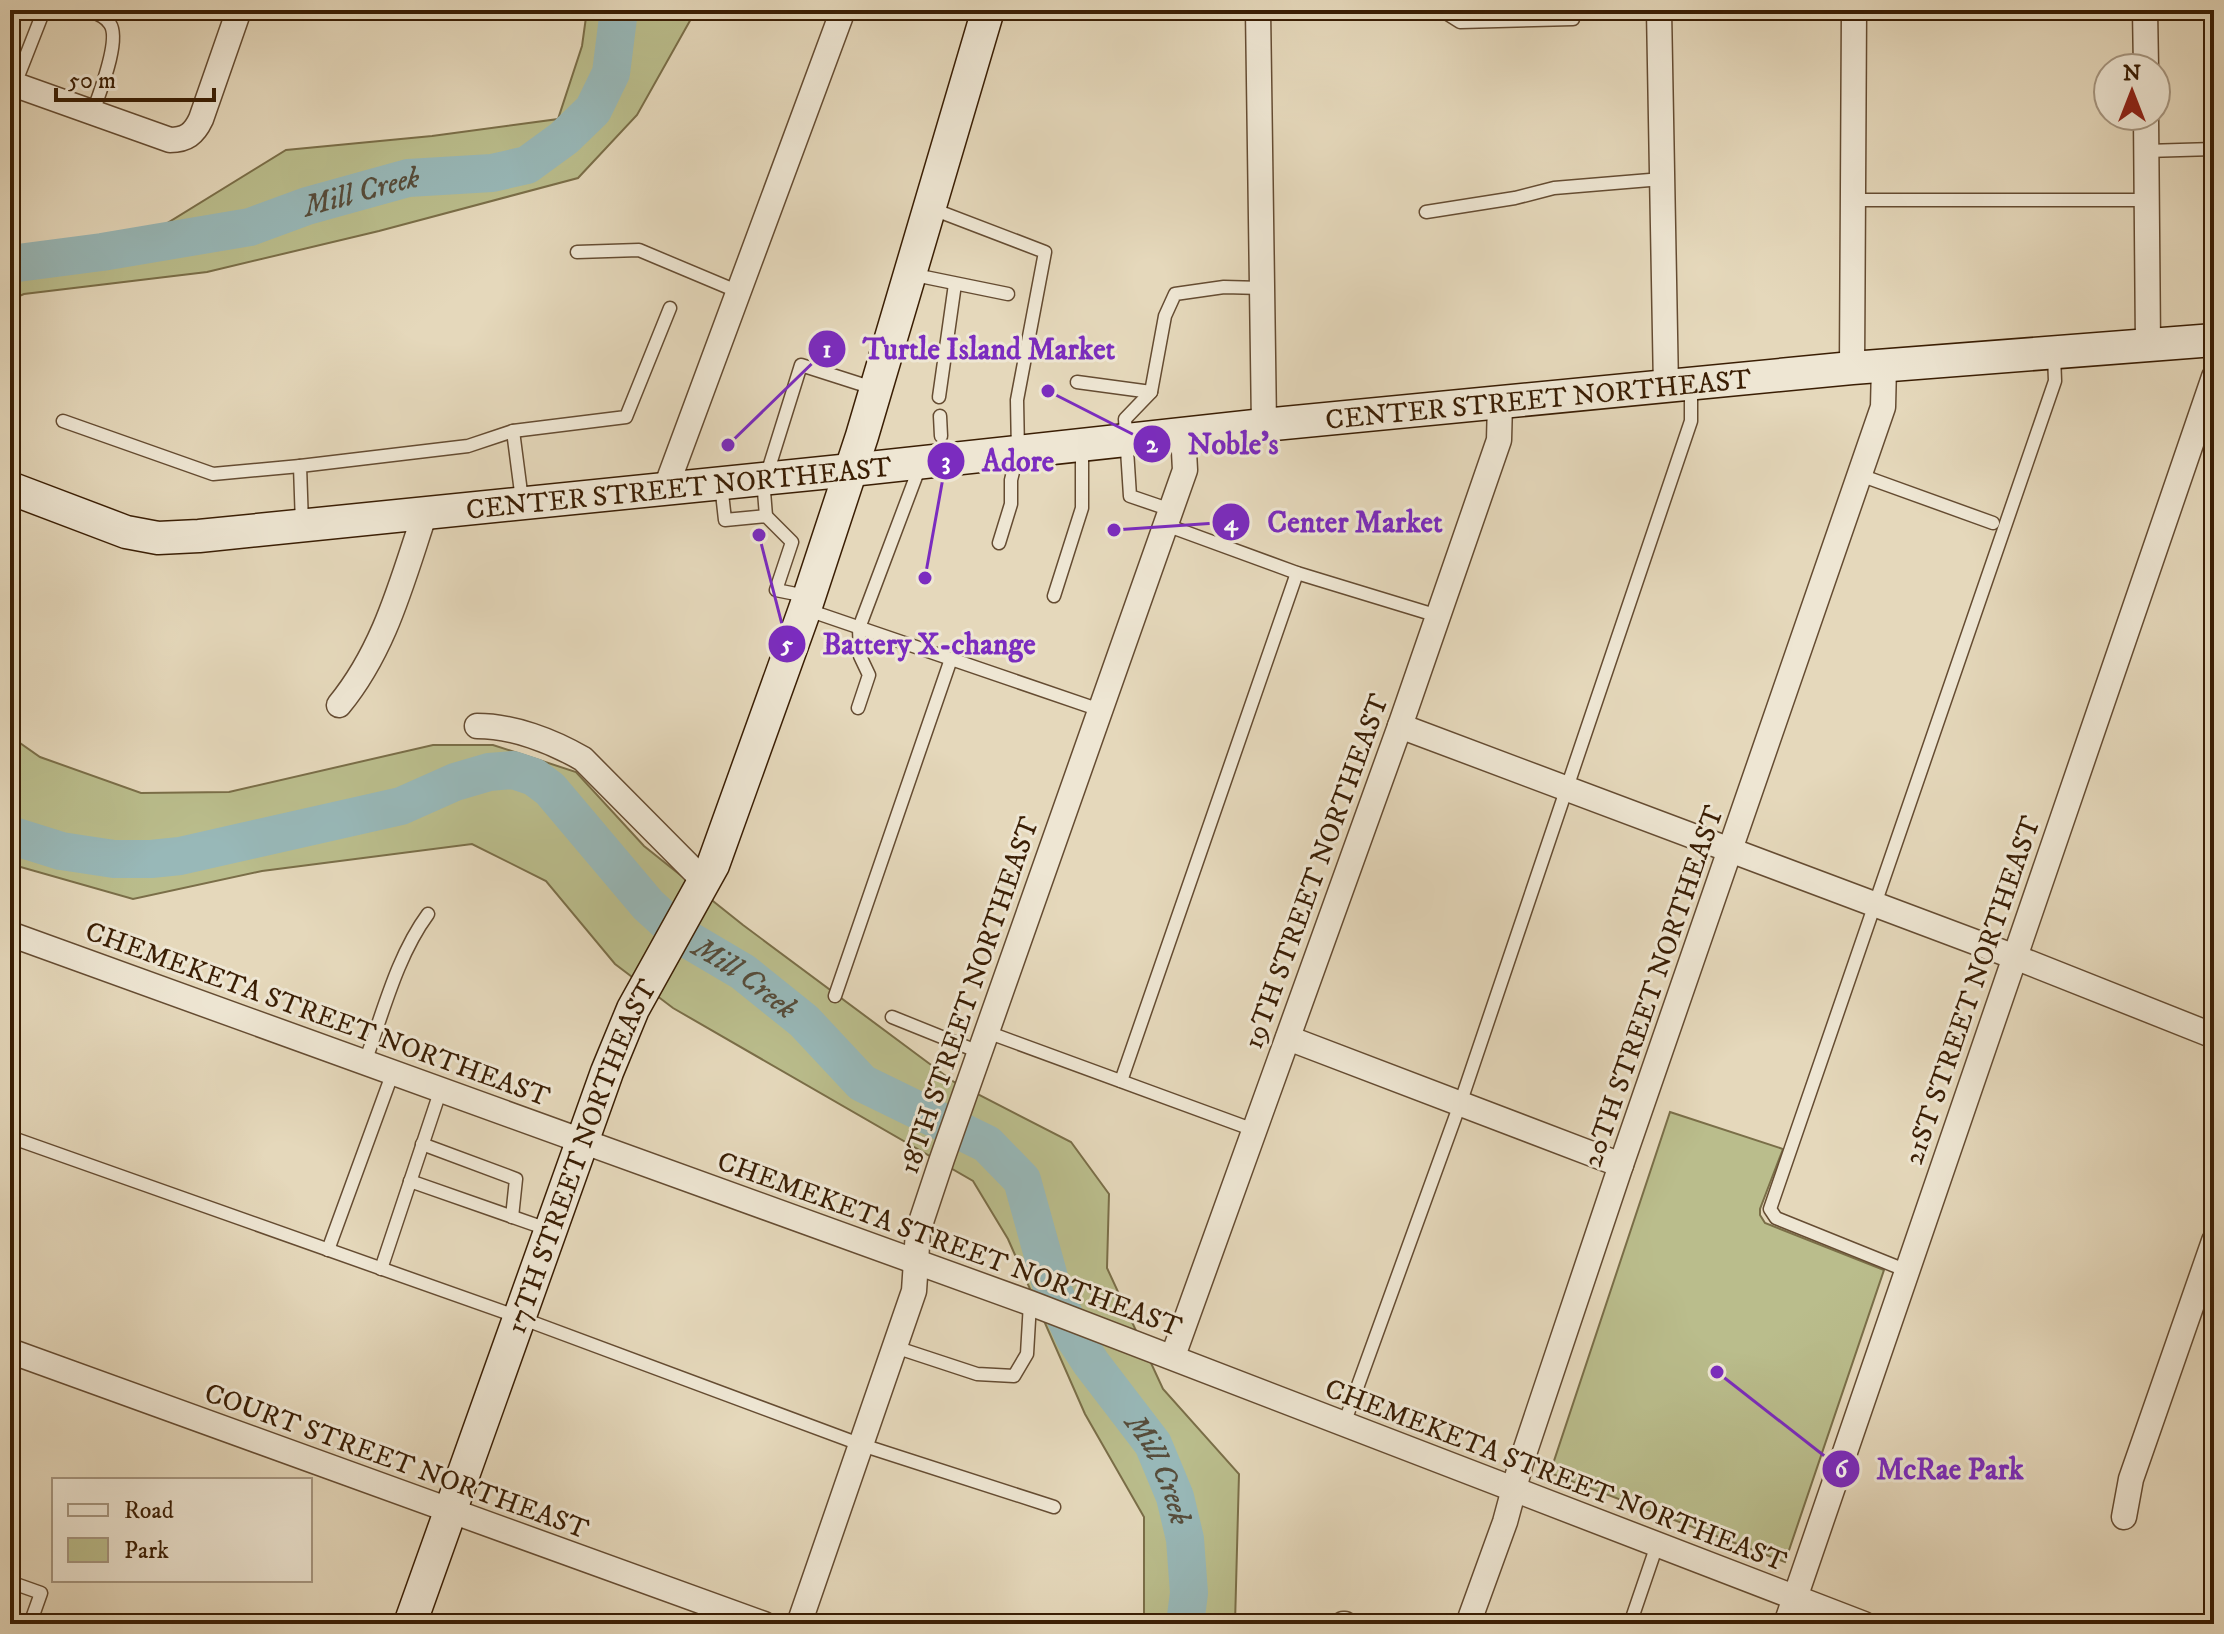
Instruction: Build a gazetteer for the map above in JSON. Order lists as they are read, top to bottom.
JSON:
{
  "streets": {
    "main road": ["CENTER STREET NORTHEAST", "17TH STREET NORTHEAST"],
    "street": [
      "19TH STREET NORTHEAST",
      "20TH STREET NORTHEAST",
      "21ST STREET NORTHEAST",
      "18TH STREET NORTHEAST",
      "CHEMEKETA STREET NORTHEAST",
      "COURT STREET NORTHEAST"
    ]
  },
  "crossings": [
    ["CENTER STREET NORTHEAST", "19TH STREET NORTHEAST"],
    ["CENTER STREET NORTHEAST", "20TH STREET NORTHEAST"],
    ["CENTER STREET NORTHEAST", "18TH STREET NORTHEAST"],
    ["CENTER STREET NORTHEAST", "17TH STREET NORTHEAST"],
    ["19TH STREET NORTHEAST", "CHEMEKETA STREET NORTHEAST"],
    ["20TH STREET NORTHEAST", "CHEMEKETA STREET NORTHEAST"],
    ["21ST STREET NORTHEAST", "CHEMEKETA STREET NORTHEAST"],
    ["18TH STREET NORTHEAST", "CHEMEKETA STREET NORTHEAST"],
    ["CHEMEKETA STREET NORTHEAST", "17TH STREET NORTHEAST"],
    ["17TH STREET NORTHEAST", "COURT STREET NORTHEAST"]
  ],
  "water": ["Mill Creek"],
  "places": [
    "Noble's",
    "Turtle Island Market",
    "Center Market",
    "Battery X-change",
    "Adore",
    "McRae Park"
  ],
  "legend": ["Road", "Park"],
  "scale_bar": "50 m",
  "north": "top"
}
